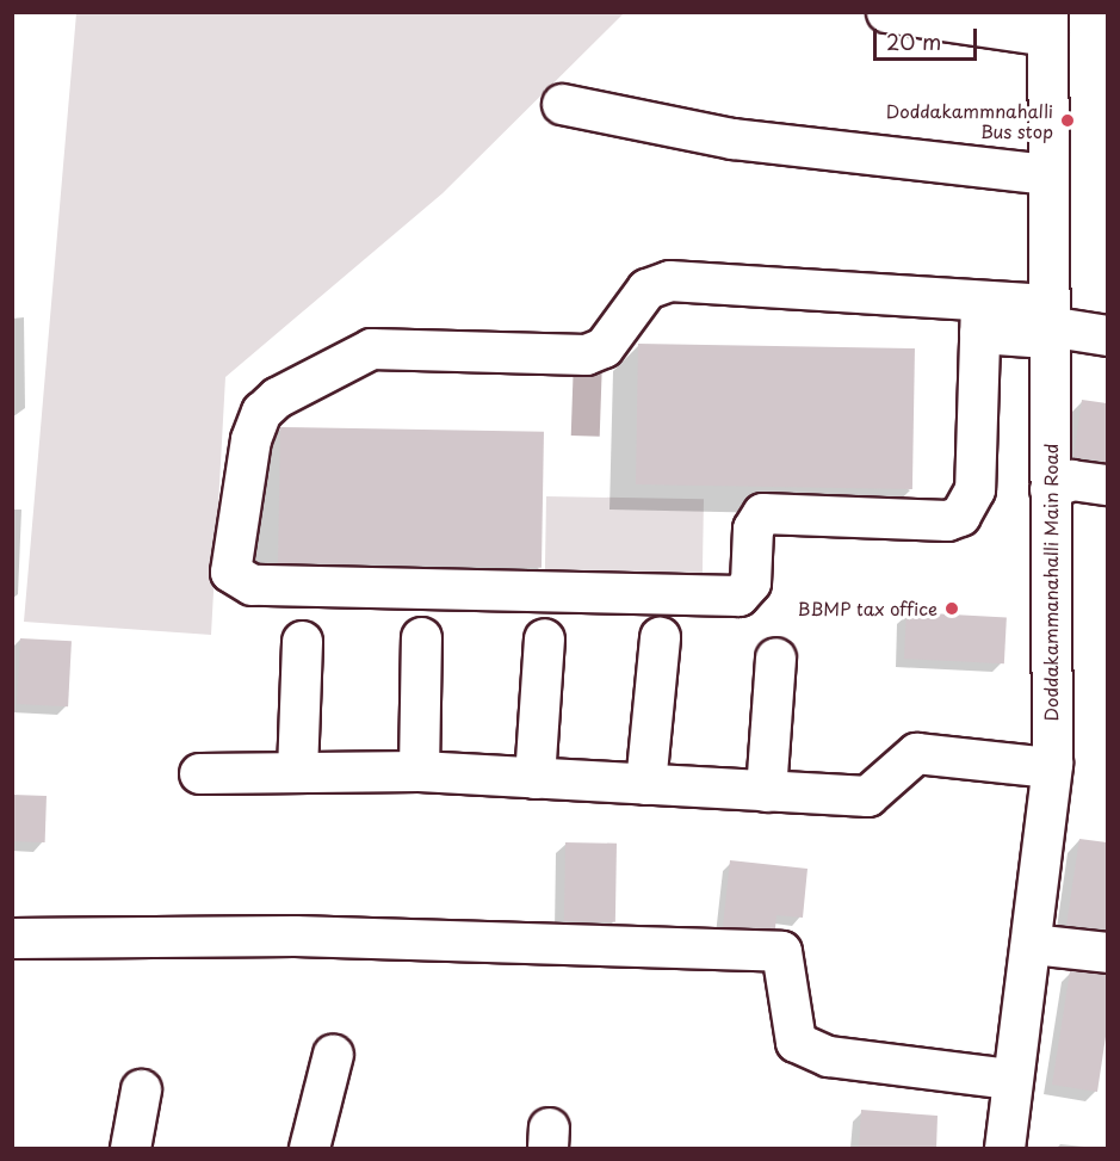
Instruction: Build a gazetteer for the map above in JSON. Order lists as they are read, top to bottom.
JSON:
{
  "streets": {
    "street": ["Doddakammanahalli Main Road"]
  },
  "places": ["Doddakammnahalli Bus stop", "BBMP tax office"],
  "scale_bar": "20 m"
}
